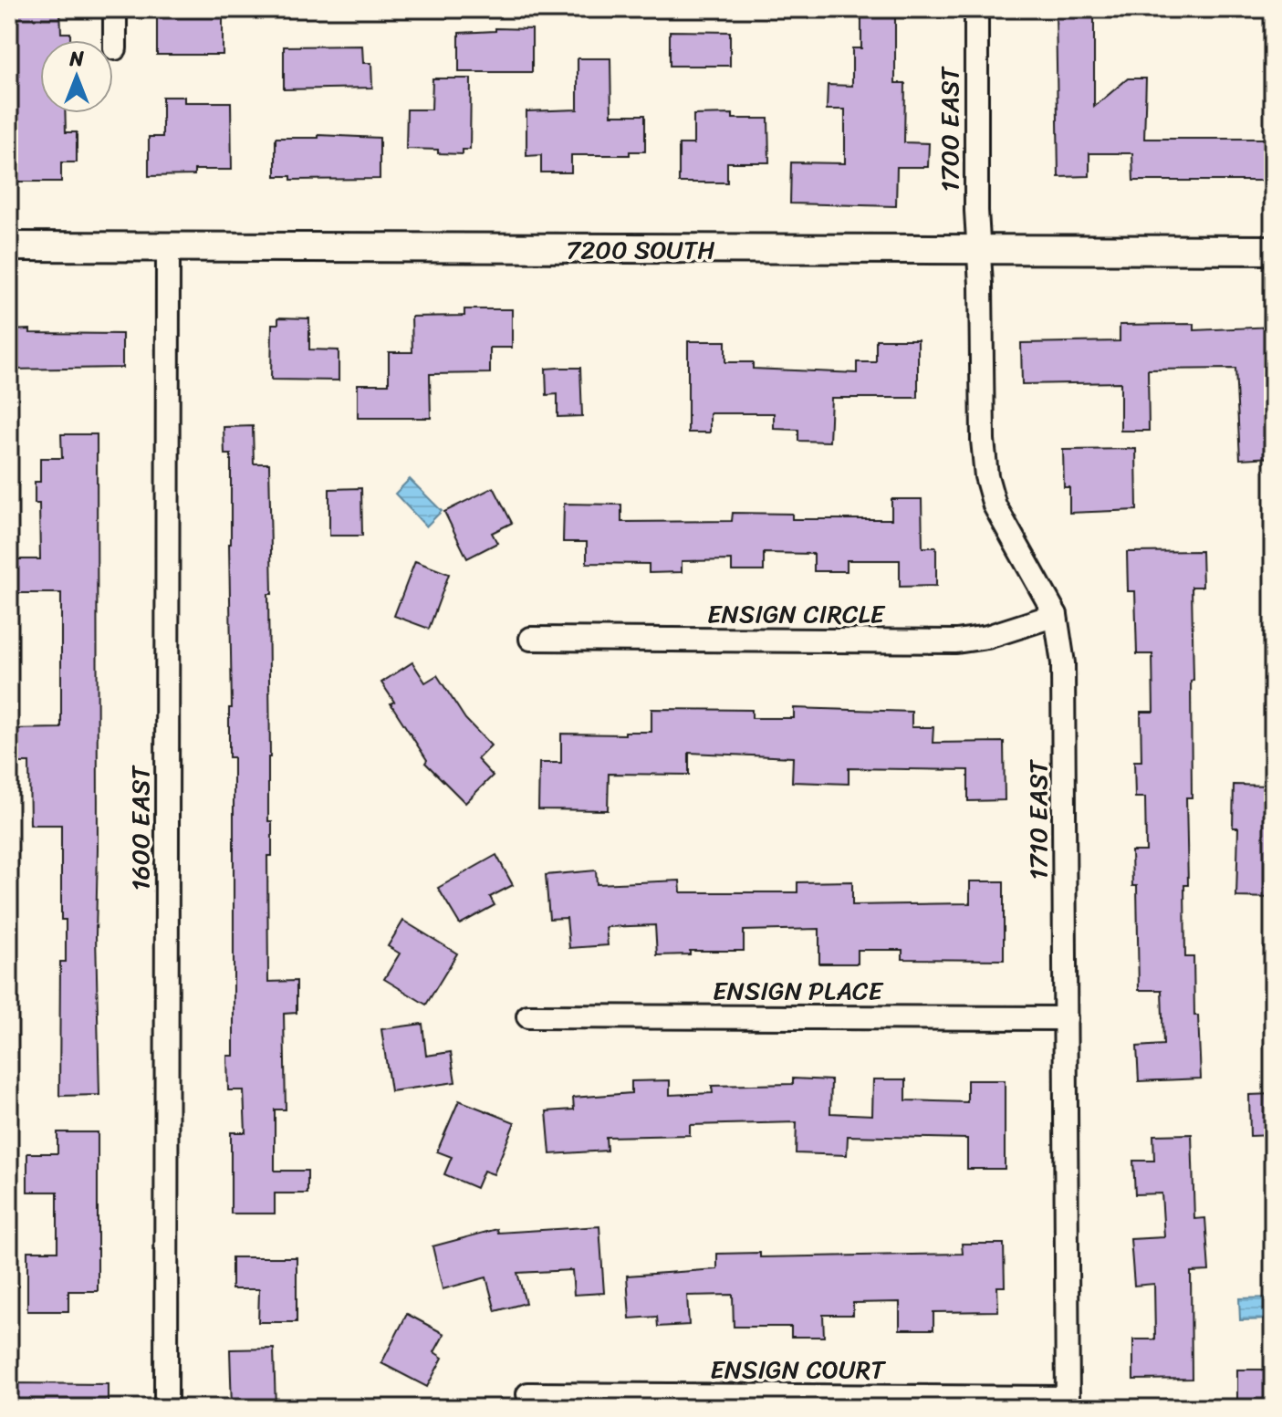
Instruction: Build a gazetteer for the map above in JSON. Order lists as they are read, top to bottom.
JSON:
{
  "streets": {
    "street": [
      "1700 EAST",
      "7200 SOUTH",
      "ENSIGN CIRCLE",
      "1710 EAST",
      "1600 EAST",
      "ENSIGN PLACE",
      "ENSIGN COURT"
    ]
  },
  "crossings": [
    ["1700 EAST", "7200 SOUTH"],
    ["1700 EAST", "1710 EAST"],
    ["7200 SOUTH", "1710 EAST"],
    ["7200 SOUTH", "1600 EAST"],
    ["ENSIGN CIRCLE", "1710 EAST"],
    ["1710 EAST", "ENSIGN PLACE"],
    ["1710 EAST", "ENSIGN COURT"]
  ],
  "north": "top"
}
